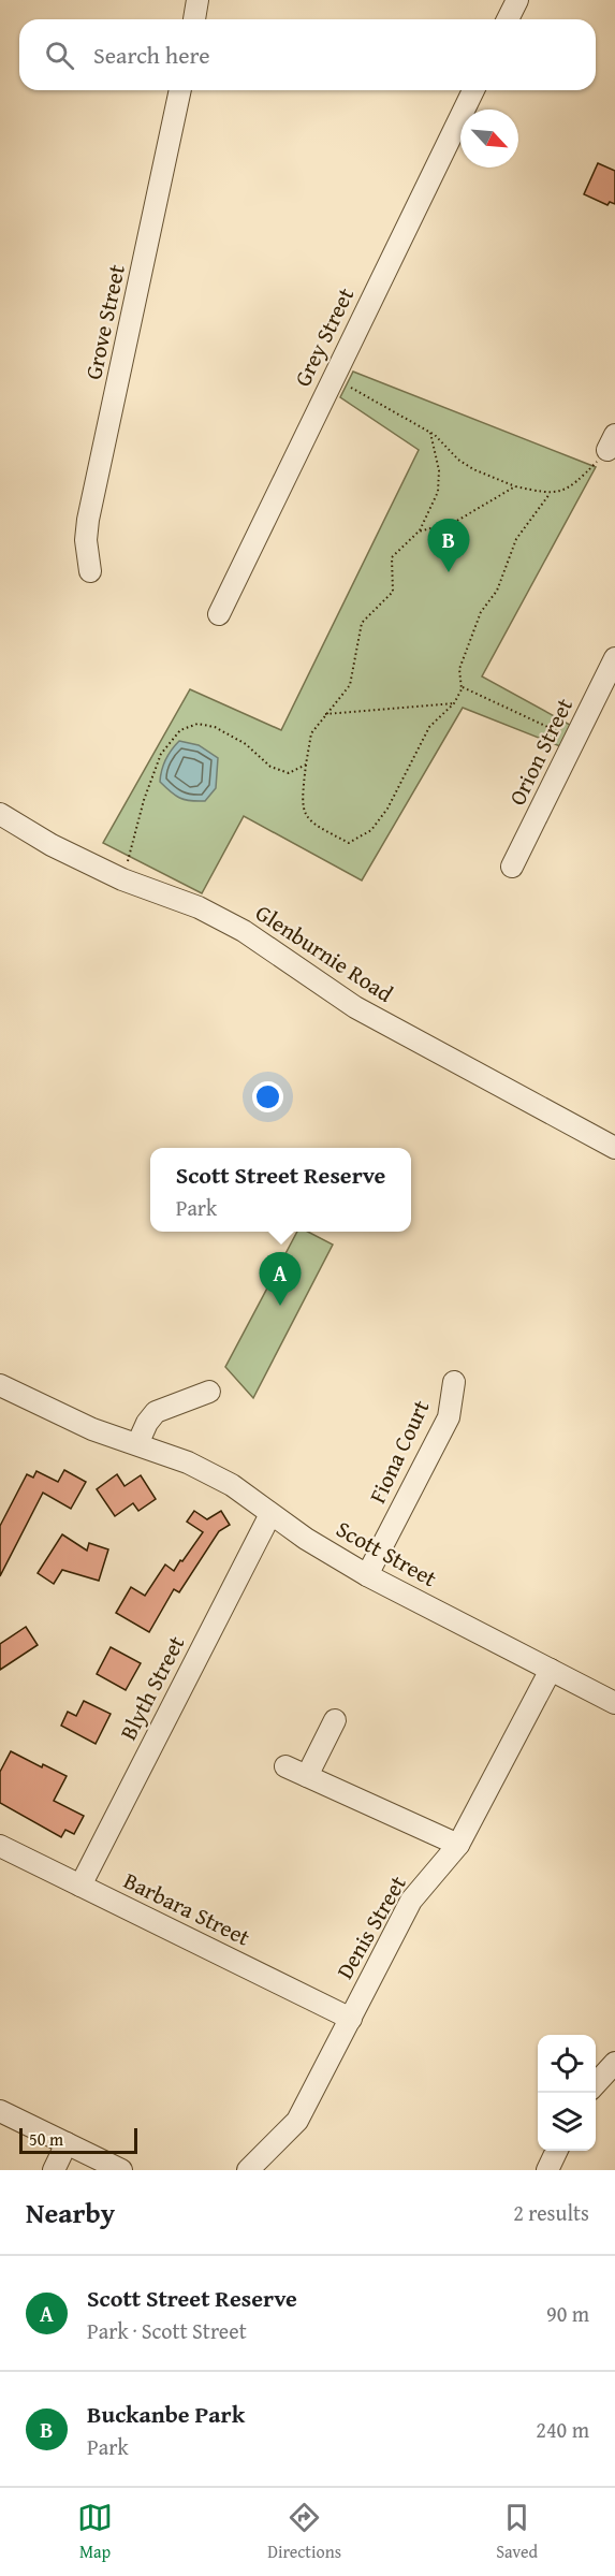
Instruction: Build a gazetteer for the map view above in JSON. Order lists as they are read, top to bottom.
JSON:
{
  "streets": {
    "street": [
      "Grove Street",
      "Grey Street",
      "Orion Street",
      "Glenburnie Road",
      "Fiona Court",
      "Scott Street",
      "Blyth Street",
      "Barbara Street",
      "Denis Street"
    ]
  },
  "crossings": [
    ["Fiona Court", "Scott Street"],
    ["Scott Street", "Blyth Street"],
    ["Scott Street", "Denis Street"],
    ["Blyth Street", "Barbara Street"],
    ["Barbara Street", "Denis Street"]
  ],
  "scale_bar": "50 m",
  "north": "bottom right",
  "page": {
    "search": "Search here",
    "pins": ["B", "A"],
    "popup": ["Scott Street Reserve", "Park"],
    "scale": "50 m",
    "heading": ["Nearby", "2 results"],
    "list": [
      {
        "mark": "A",
        "name": "Scott Street Reserve",
        "note": "Park · Scott Street",
        "value": "90 m"
      },
      {
        "mark": "B",
        "name": "Buckanbe Park",
        "note": "Park",
        "value": "240 m"
      }
    ],
    "nav": ["Map", "Directions", "Saved"]
  }
}
